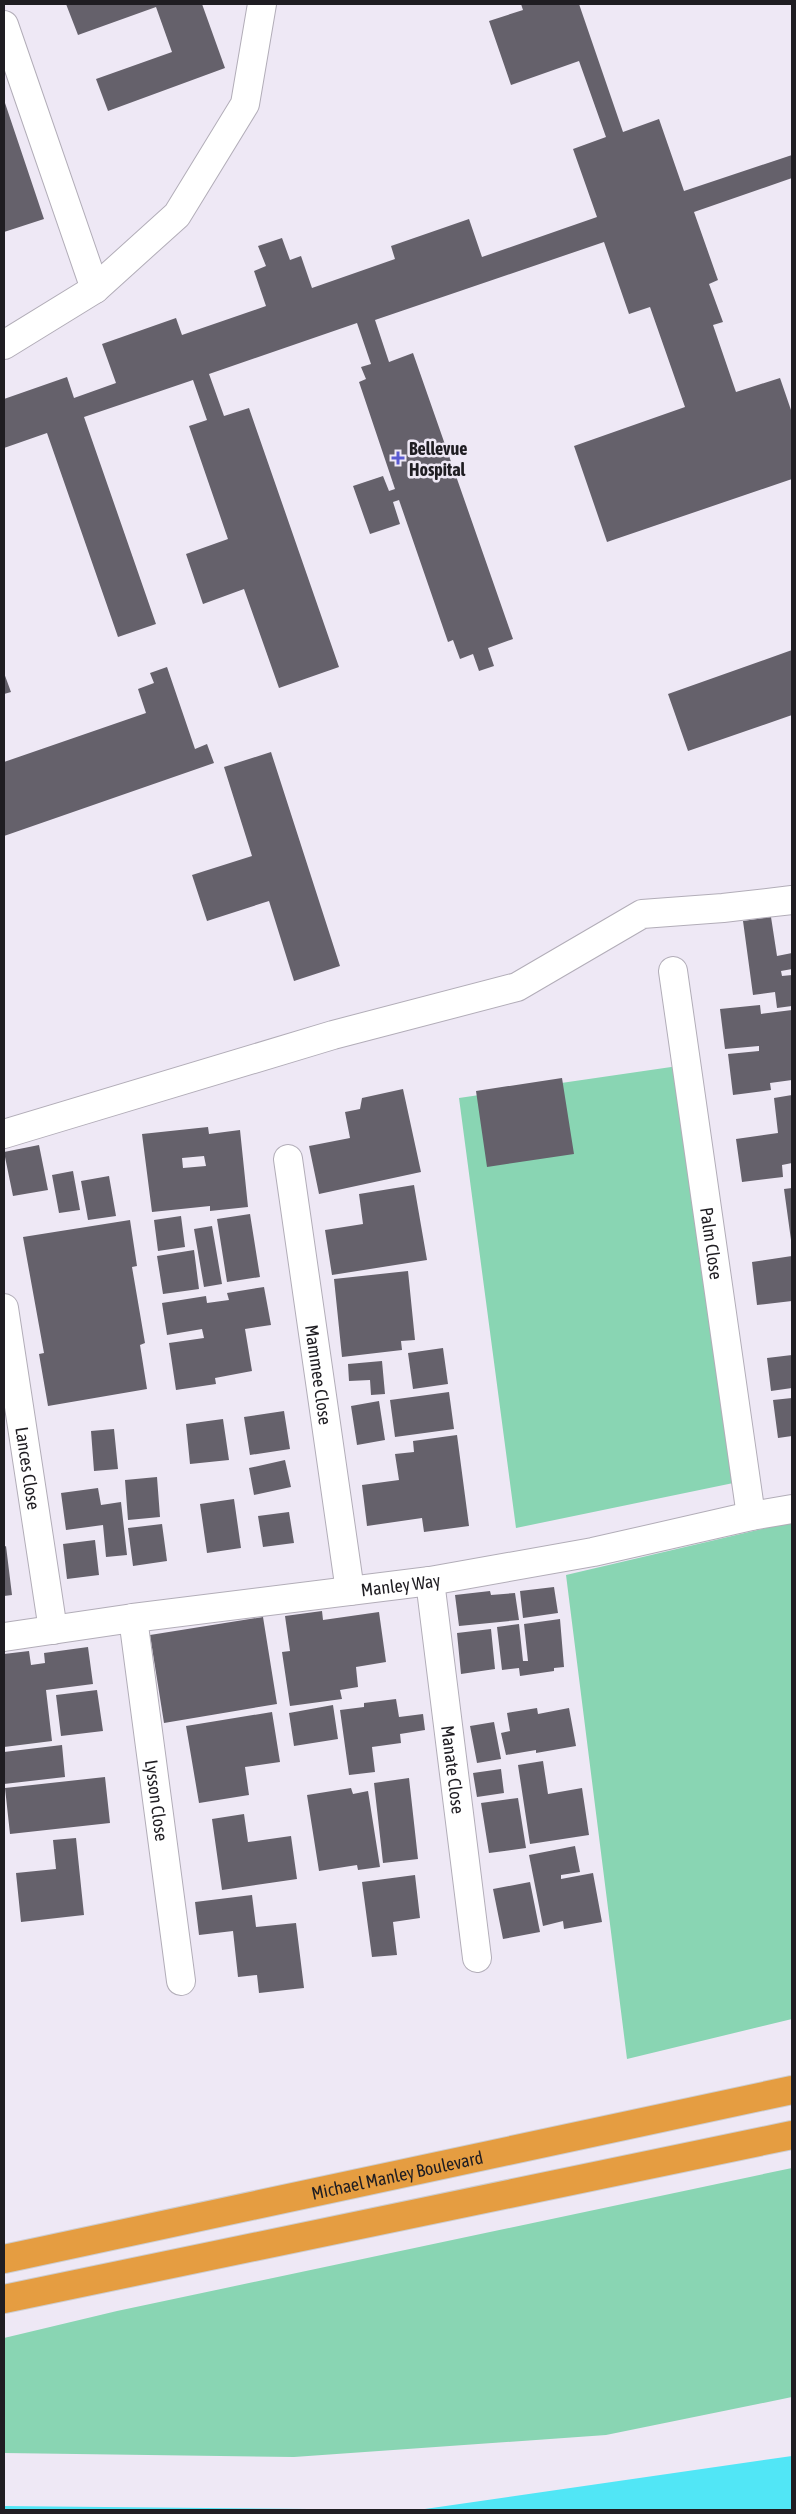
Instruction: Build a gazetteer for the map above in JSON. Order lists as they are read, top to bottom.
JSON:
{
  "streets": {
    "highway": ["Michael Manley Boulevard"],
    "street": [
      "Palm Close",
      "Mammee Close",
      "Lances Close",
      "Manley Way",
      "Manate Close",
      "Lysson Close"
    ]
  },
  "crossings": [
    ["Palm Close", "Manley Way"],
    ["Mammee Close", "Manley Way"],
    ["Lances Close", "Manley Way"],
    ["Manley Way", "Manate Close"],
    ["Manley Way", "Lysson Close"]
  ],
  "places": {
    "health": ["Bellevue Hospital"]
  }
}
